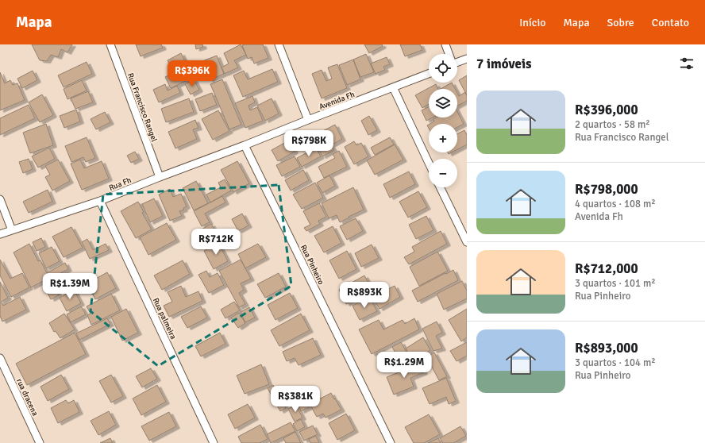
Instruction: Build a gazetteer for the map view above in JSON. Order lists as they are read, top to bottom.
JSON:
{
  "streets": {
    "street": [
      "Avenida Fh",
      "Rua Francisco Rangel",
      "Rua Fh",
      "Rua Pinheiro",
      "Rua palmeira",
      "rua dracena"
    ]
  },
  "crossings": [
    ["Avenida Fh", "Rua Fh"],
    ["Avenida Fh", "Rua Pinheiro"],
    ["Rua Francisco Rangel", "Rua Fh"],
    ["Rua Fh", "Rua Pinheiro"],
    ["Rua Fh", "Rua palmeira"]
  ],
  "page": {
    "header": "Mapa",
    "nav": [
      "Início",
      "Mapa",
      "Sobre",
      "Contato"
    ],
    "heading": "7 imóveis",
    "map_buttons": ["+", "−"],
    "price": [
      "R$396K",
      "R$798K",
      "R$712K",
      "R$1.39M",
      "R$893K",
      "R$1.29M",
      "R$381K"
    ],
    "list": [
      {
        "name": "R$396,000",
        "note": "2 quartos · 58 m² · Rua Francisco Rangel"
      },
      {
        "name": "R$798,000",
        "note": "4 quartos · 108 m² · Avenida Fh"
      },
      {
        "name": "R$712,000",
        "note": "3 quartos · 101 m² · Rua Pinheiro"
      },
      {
        "name": "R$893,000",
        "note": "3 quartos · 104 m² · Rua Pinheiro"
      }
    ]
  }
}
